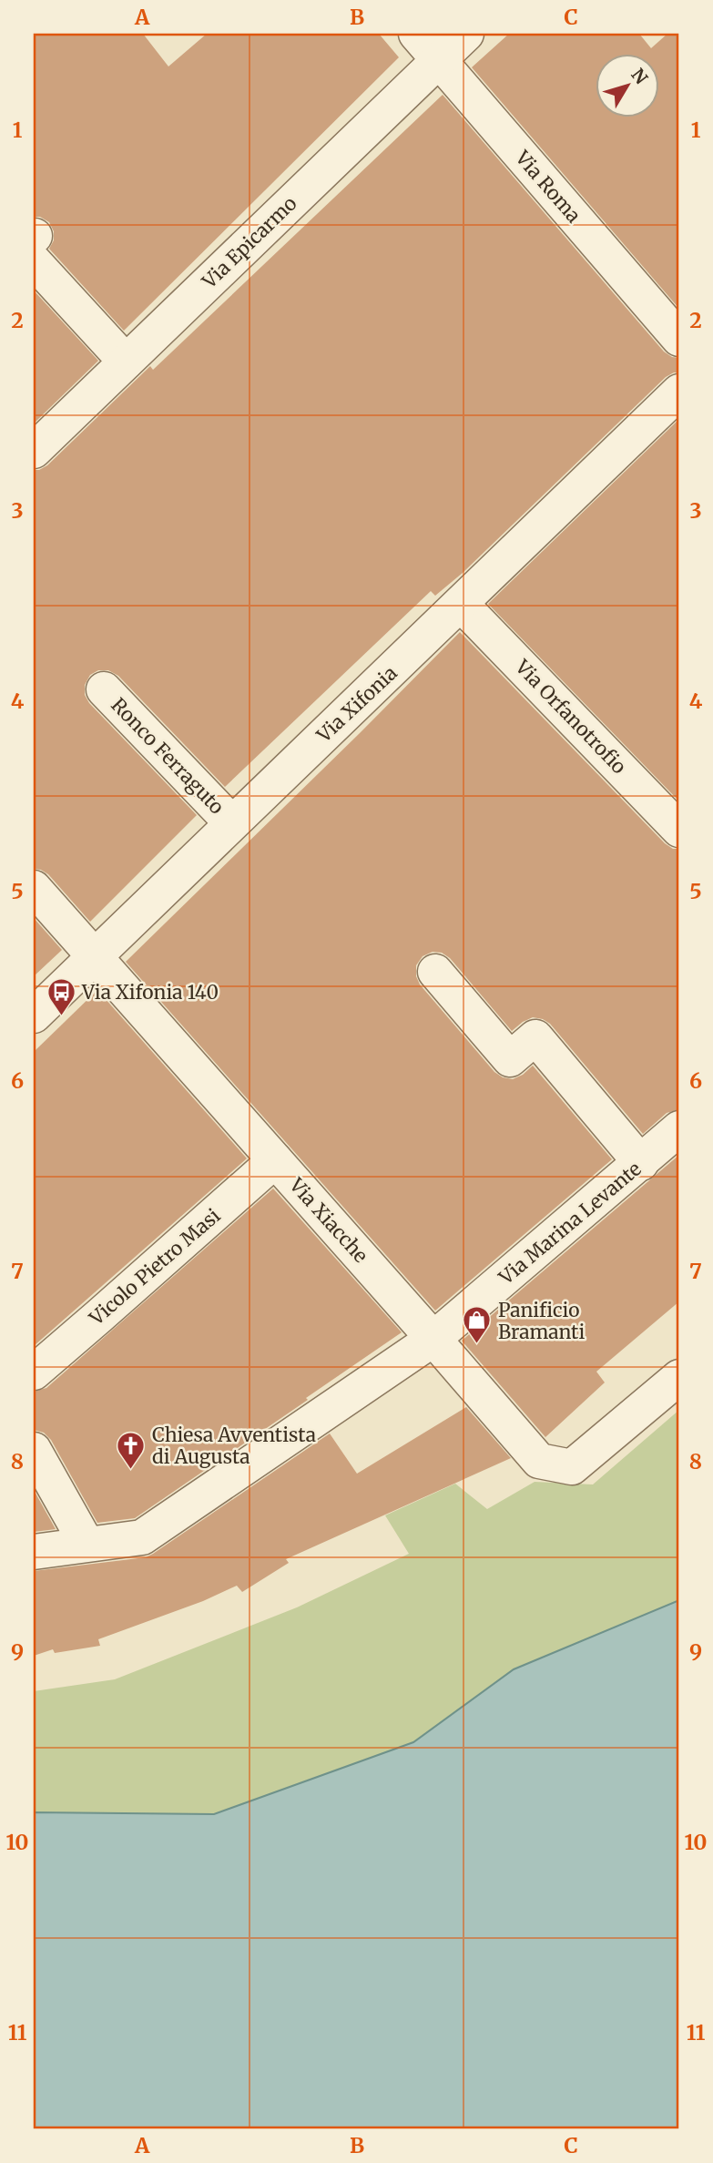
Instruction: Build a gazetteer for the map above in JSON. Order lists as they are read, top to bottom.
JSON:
{
  "streets": {
    "street": [
      "Via Roma",
      "Via Epicarmo",
      "Via Xifonia",
      "Via Orfanotrofio",
      "Ronco Ferraguto",
      "Via Xiacche",
      "Via Marina Levante",
      "Vicolo Pietro Masi"
    ]
  },
  "crossings": [
    ["Via Roma", "Via Epicarmo"],
    ["Via Xifonia", "Via Orfanotrofio"],
    ["Via Xifonia", "Ronco Ferraguto"],
    ["Via Xifonia", "Via Xiacche"],
    ["Via Xiacche", "Via Marina Levante"],
    ["Via Xiacche", "Vicolo Pietro Masi"]
  ],
  "places": {
    "bus stop": ["Via Xifonia 140"],
    "shop": ["Panificio Bramanti"],
    "church": ["Chiesa Avventista di Augusta"]
  },
  "north": "top right",
  "grid": {
    "columns": ["A", "B", "C"],
    "rows": [
      "1",
      "2",
      "3",
      "4",
      "5",
      "6",
      "7",
      "8",
      "9",
      "10",
      "11"
    ]
  }
}
